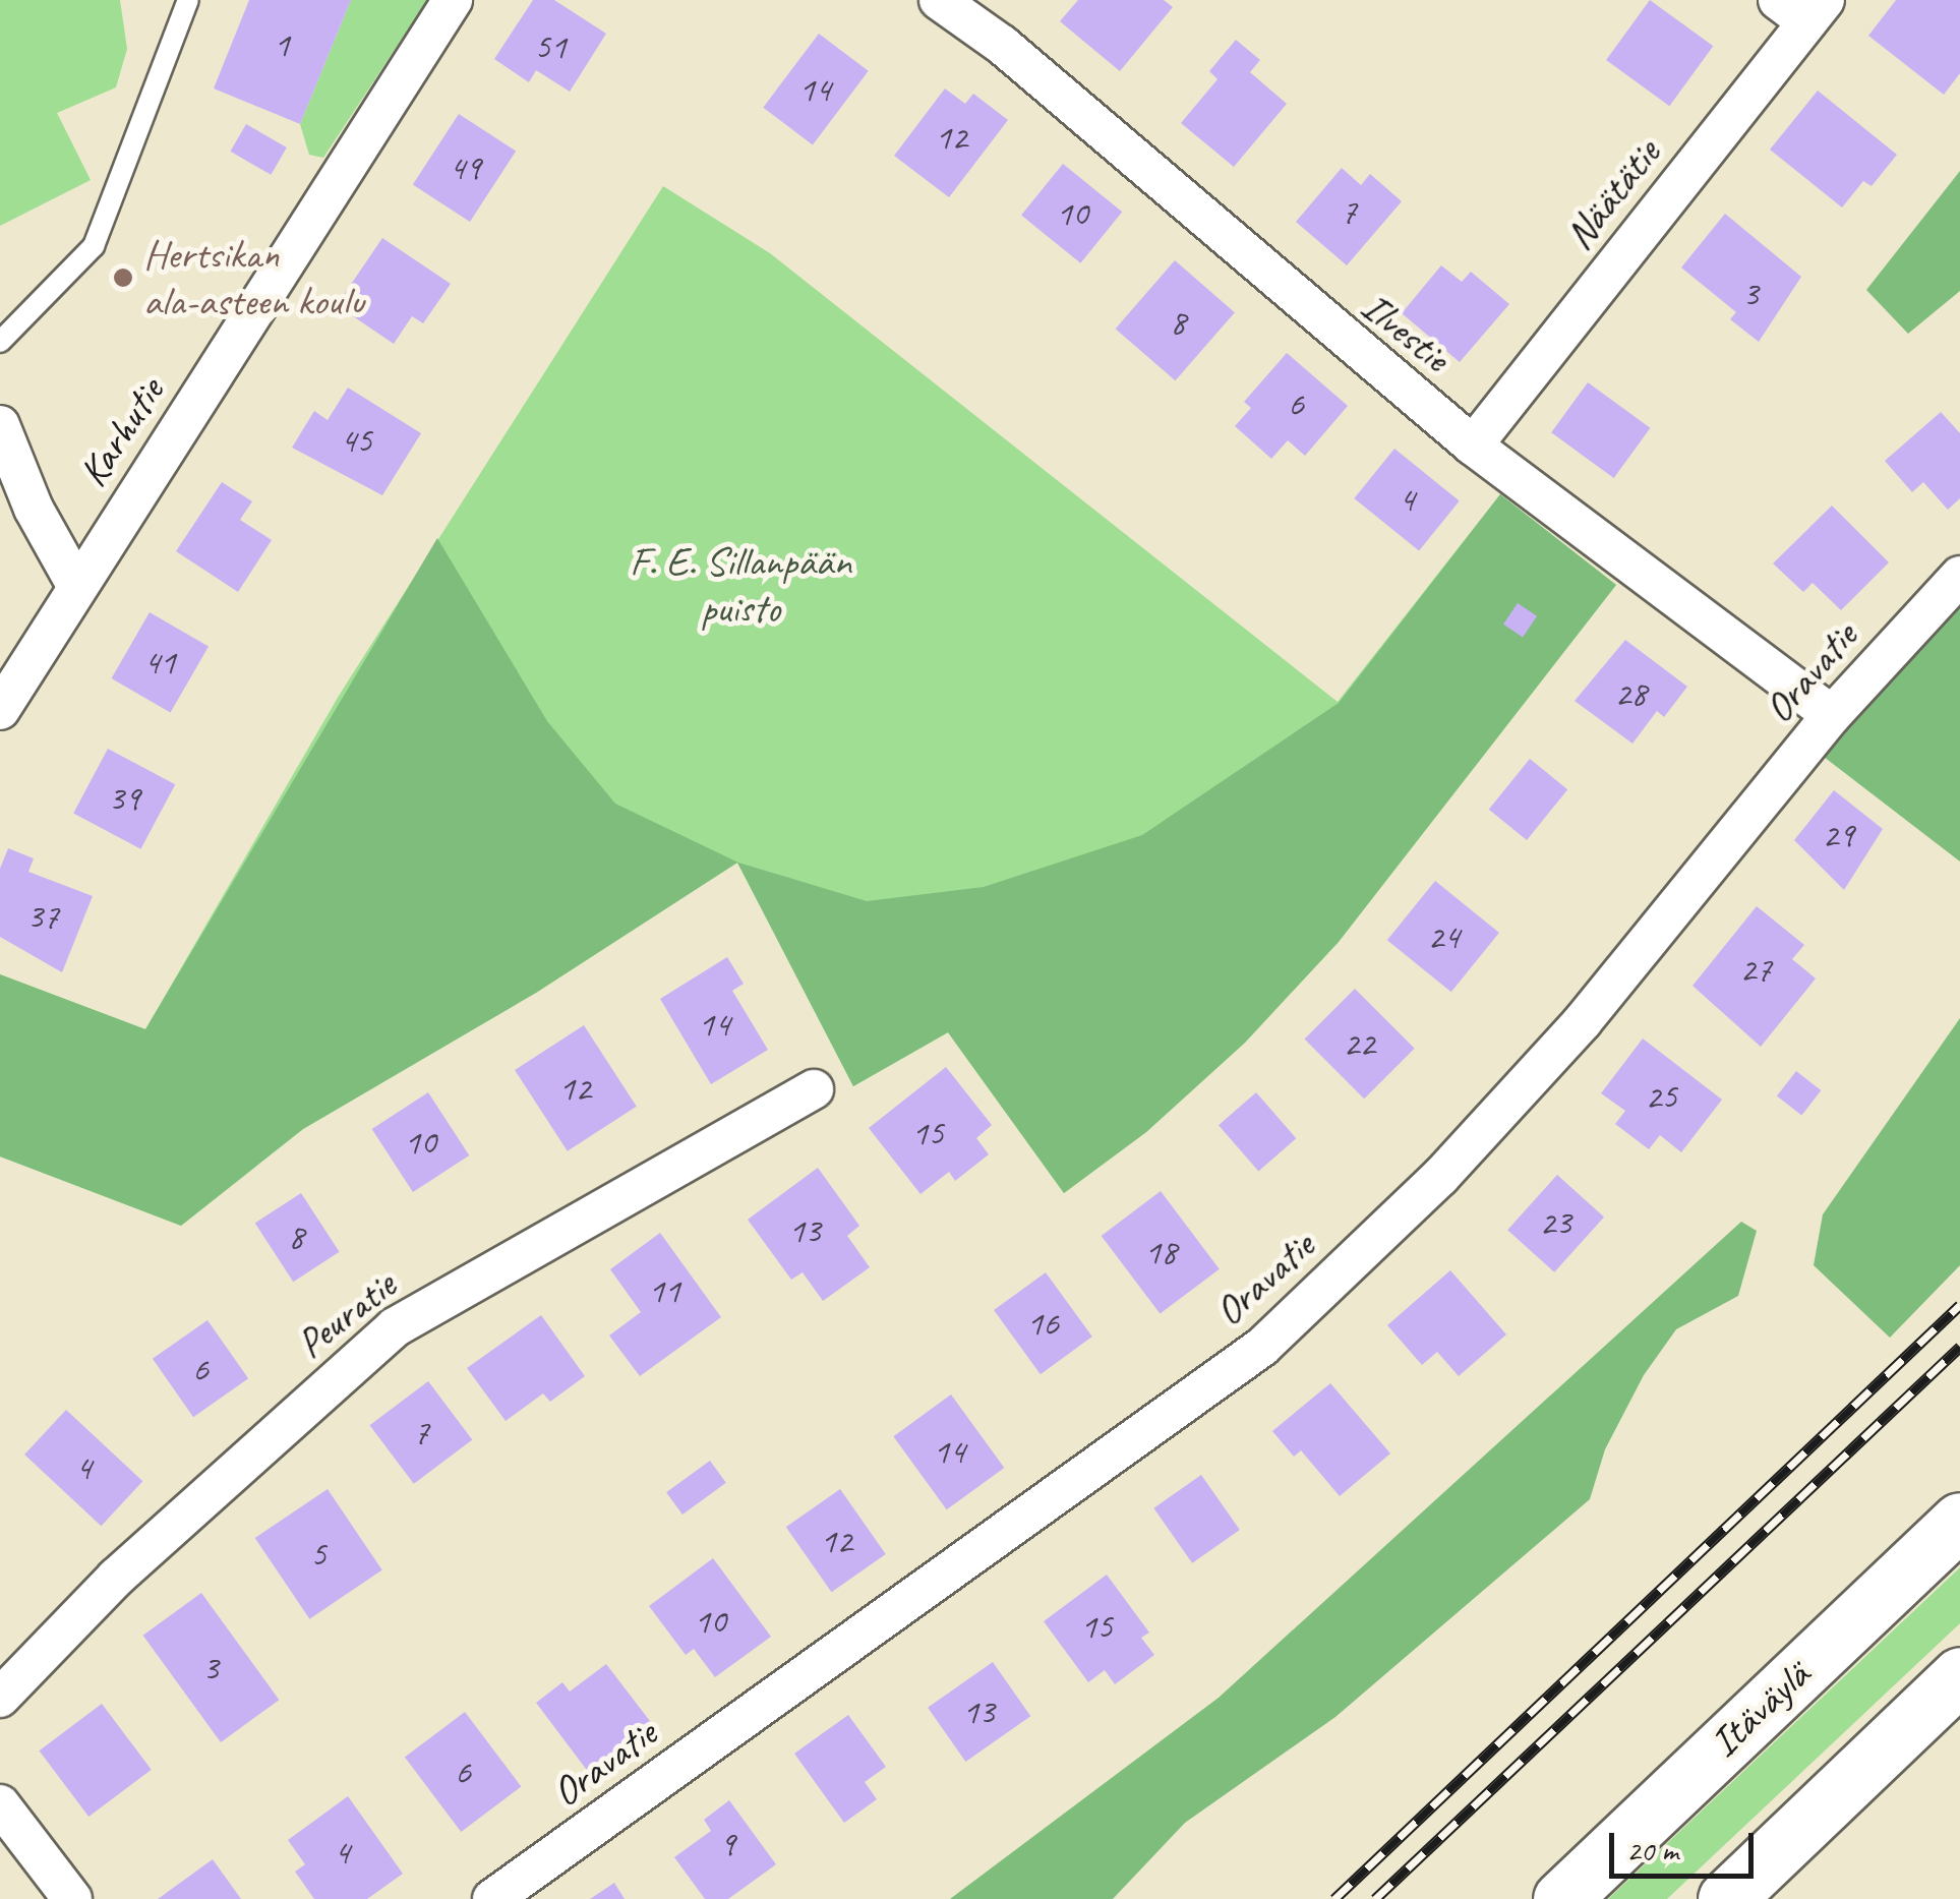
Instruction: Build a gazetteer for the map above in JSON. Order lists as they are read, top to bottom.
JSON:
{
  "streets": {
    "highway": ["Itäväylä"],
    "street": [
      "Näätätie",
      "Ilvestie",
      "Karhutie",
      "Oravatie",
      "Peuratie"
    ]
  },
  "crossings": [
    ["Näätätie", "Ilvestie"],
    ["Ilvestie", "Oravatie"]
  ],
  "parks": ["F. E. Sillanpään puisto"],
  "places": ["Hertsikan ala-asteen koulu"],
  "house_numbers": [
    "1",
    "51",
    "14",
    "12",
    "49",
    "7",
    "10",
    "3",
    "8",
    "6",
    "45",
    "4",
    "41",
    "28",
    "39",
    "29",
    "37",
    "24",
    "27",
    "14",
    "22",
    "12",
    "25",
    "15",
    "10",
    "23",
    "13",
    "8",
    "18",
    "11",
    "16",
    "6",
    "7",
    "14",
    "4",
    "12",
    "5",
    "10",
    "15",
    "3",
    "13",
    "6",
    "9",
    "4"
  ],
  "scale_bar": "20 m"
}
